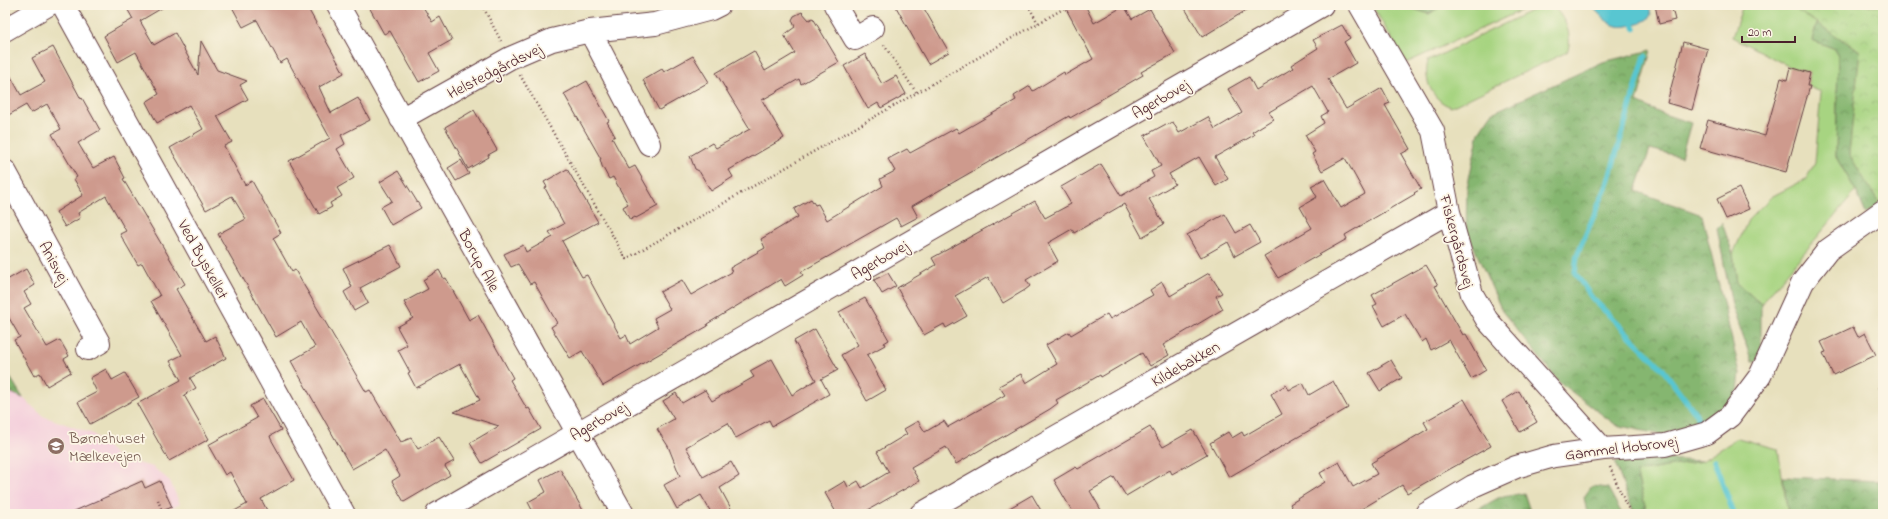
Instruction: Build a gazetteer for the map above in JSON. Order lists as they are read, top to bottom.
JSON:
{
  "streets": {
    "street": [
      "Helstedgårdsvej",
      "Agerbovej",
      "Fiskergårdsvej",
      "Ved Byskellet",
      "Borup Alle",
      "Anisvej",
      "Kildebakken",
      "Gammel Hobrovej"
    ]
  },
  "crossings": [
    ["Helstedgårdsvej", "Borup Alle"],
    ["Agerbovej", "Borup Alle"],
    ["Fiskergårdsvej", "Kildebakken"],
    ["Fiskergårdsvej", "Gammel Hobrovej"]
  ],
  "places": {
    "school or university": ["Børnehuset Mælkevejen"]
  },
  "scale_bar": "20 m"
}
